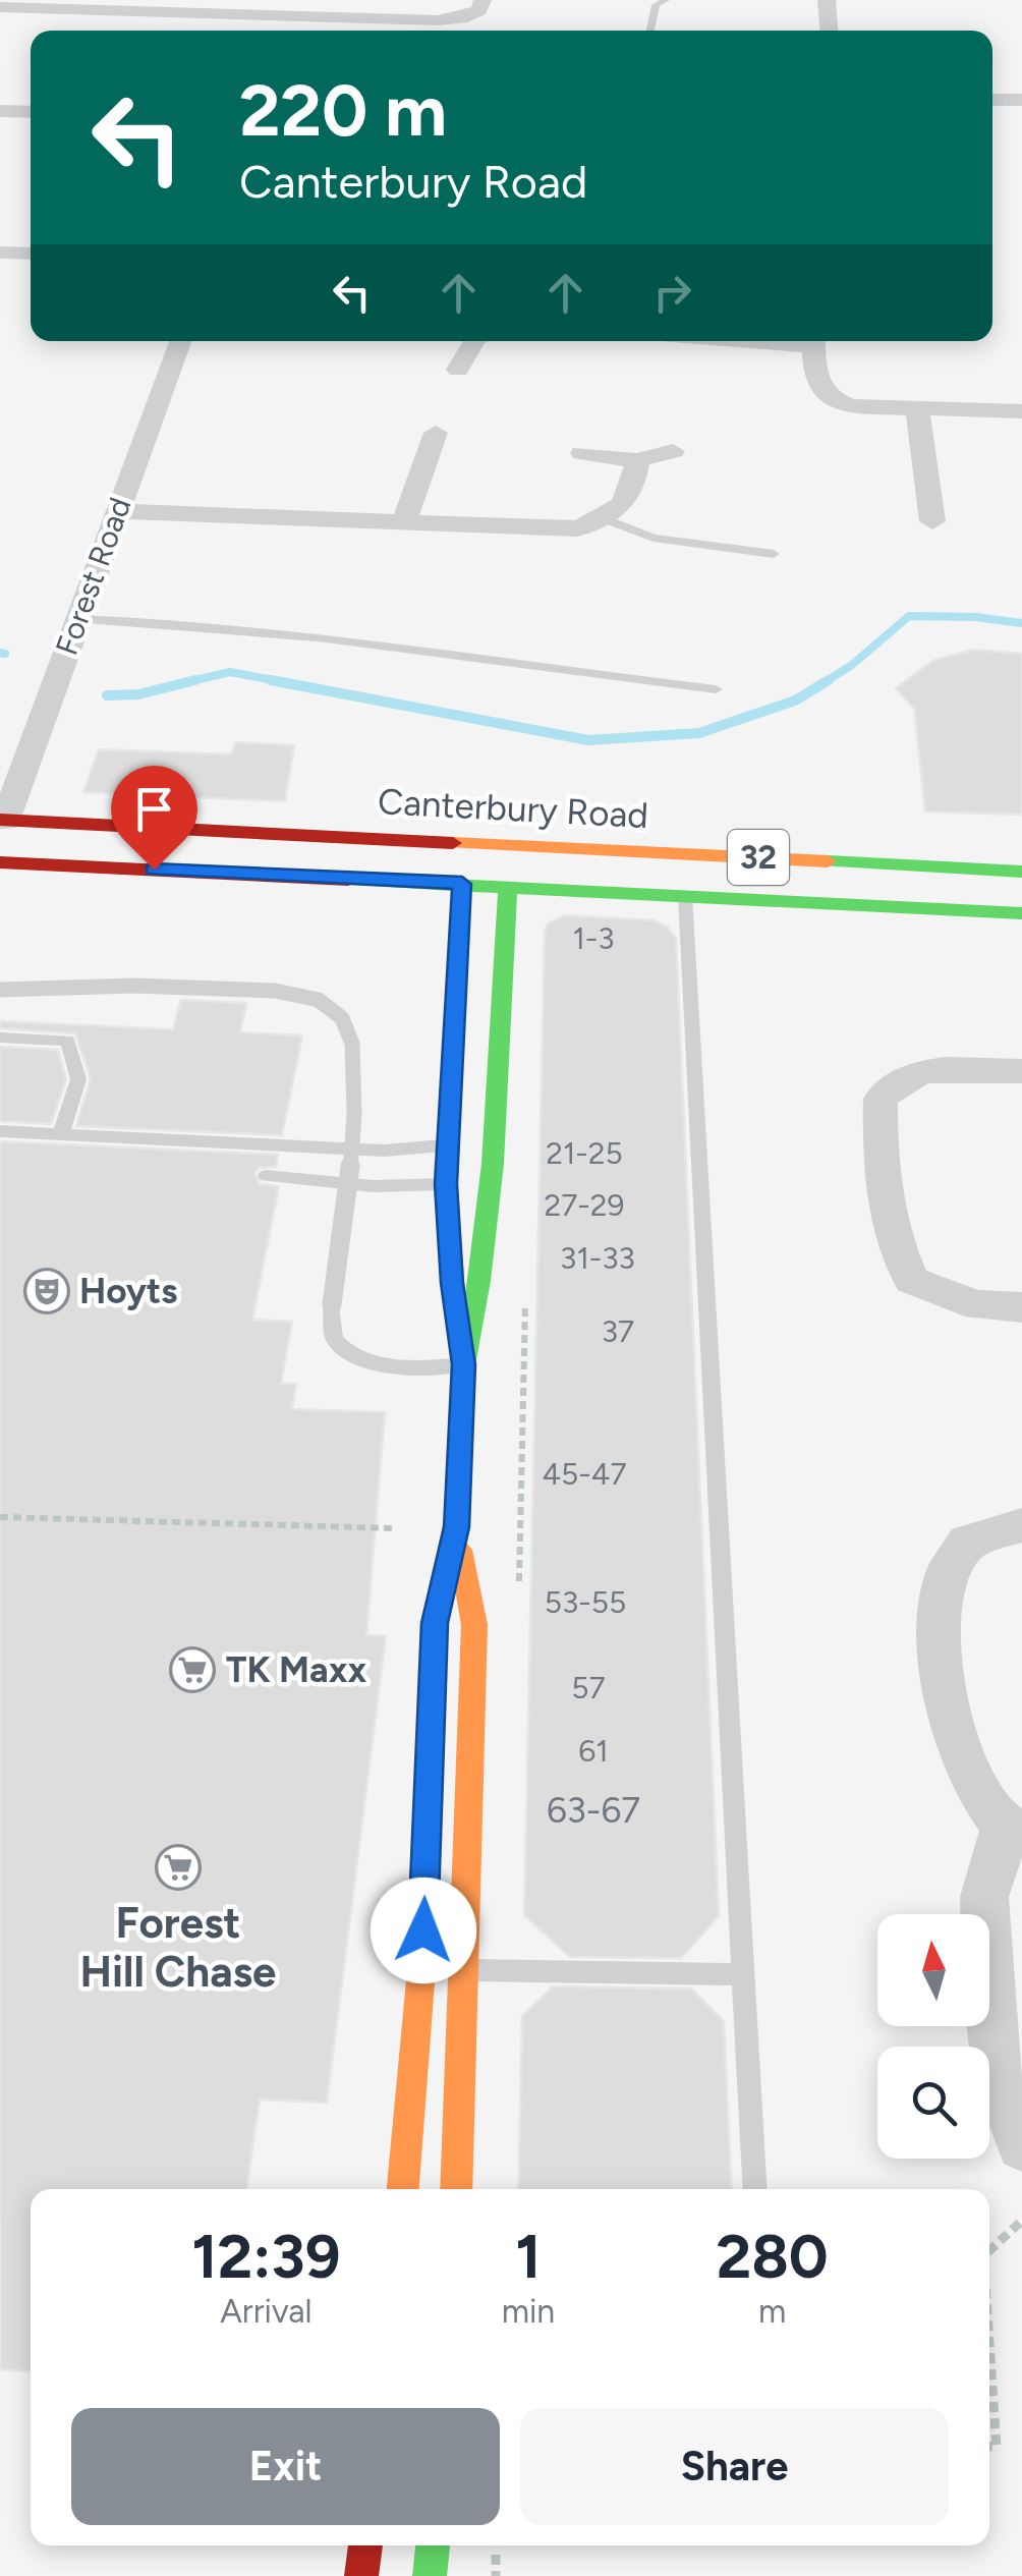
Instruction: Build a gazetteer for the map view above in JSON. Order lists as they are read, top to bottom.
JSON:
{
  "streets": {
    "main road": ["Canterbury Road", "32"],
    "street": ["Forest Road"]
  },
  "crossings": [
    ["Forest Road", "Canterbury Road"]
  ],
  "places": {
    "theatre": ["Hoyts"],
    "supermarket": ["TK Maxx", "Forest Hill Chase"]
  },
  "house_numbers": [
    "1-3",
    "21-25",
    "27-29",
    "31-33",
    "37",
    "45-47",
    "53-55",
    "57",
    "61",
    "63-67"
  ],
  "north": "top",
  "page": {
    "turn": ["220 m", "Canterbury Road"],
    "eta": [
      "12:39",
      "Arrival",
      "1",
      "min",
      "280",
      "m"
    ],
    "buttons": ["Exit", "Share"]
  }
}
